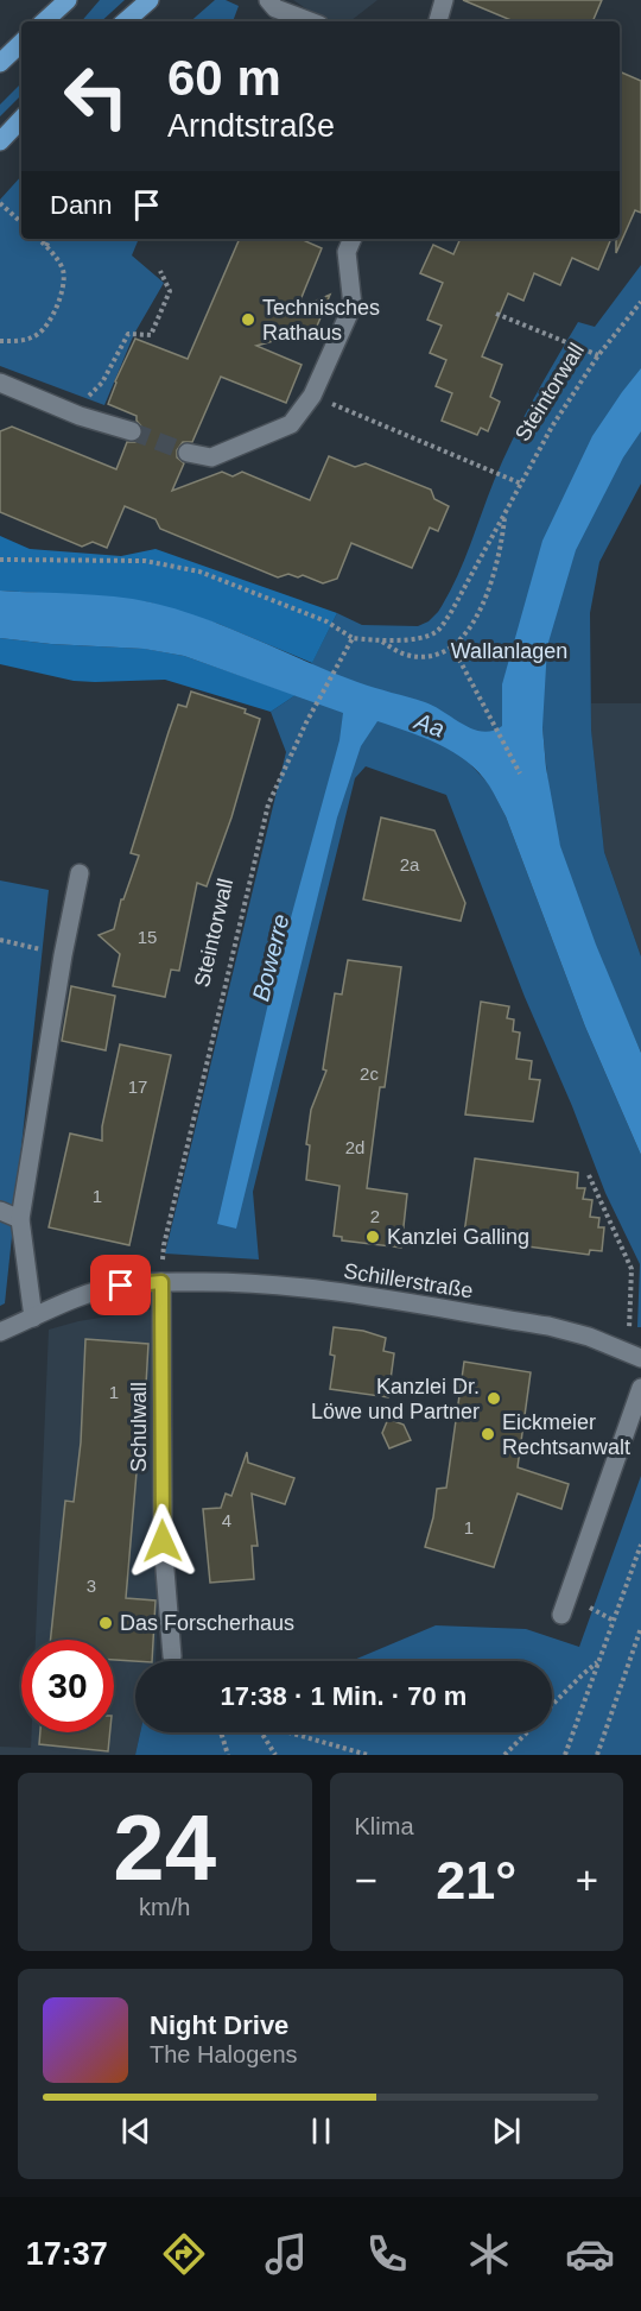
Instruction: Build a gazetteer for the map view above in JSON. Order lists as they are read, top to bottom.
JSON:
{
  "streets": {
    "street": ["Schillerstraße", "Schulwall"],
    "path": ["Steintorwall"]
  },
  "crossings": [
    ["Steintorwall", "Schillerstraße"],
    ["Steintorwall", "Schulwall"],
    ["Schillerstraße", "Schulwall"]
  ],
  "water": ["Aa", "Bowerre"],
  "parks": ["Wallanlagen"],
  "places": [
    "Technisches Rathaus",
    "Kanzlei Galling",
    "Kanzlei Dr. Löwe und Partner",
    "Eickmeier Rechtsanwalt",
    "Das Forscherhaus"
  ],
  "house_numbers": [
    "2a",
    "15",
    "2c",
    "17",
    "2d",
    "1",
    "2",
    "1",
    "4",
    "1",
    "3"
  ],
  "page": {
    "turn": ["60 m", "Arndtstraße"],
    "then": "Dann",
    "limit": "30",
    "trip": "17:38 · 1 Min. · 70 m",
    "tile": [
      ["24", "km/h"],
      "Klima"
    ],
    "heat": ["−", "21°", "+"],
    "song": ["Night Drive", "The Halogens"],
    "tabs": "17:37"
  }
}
